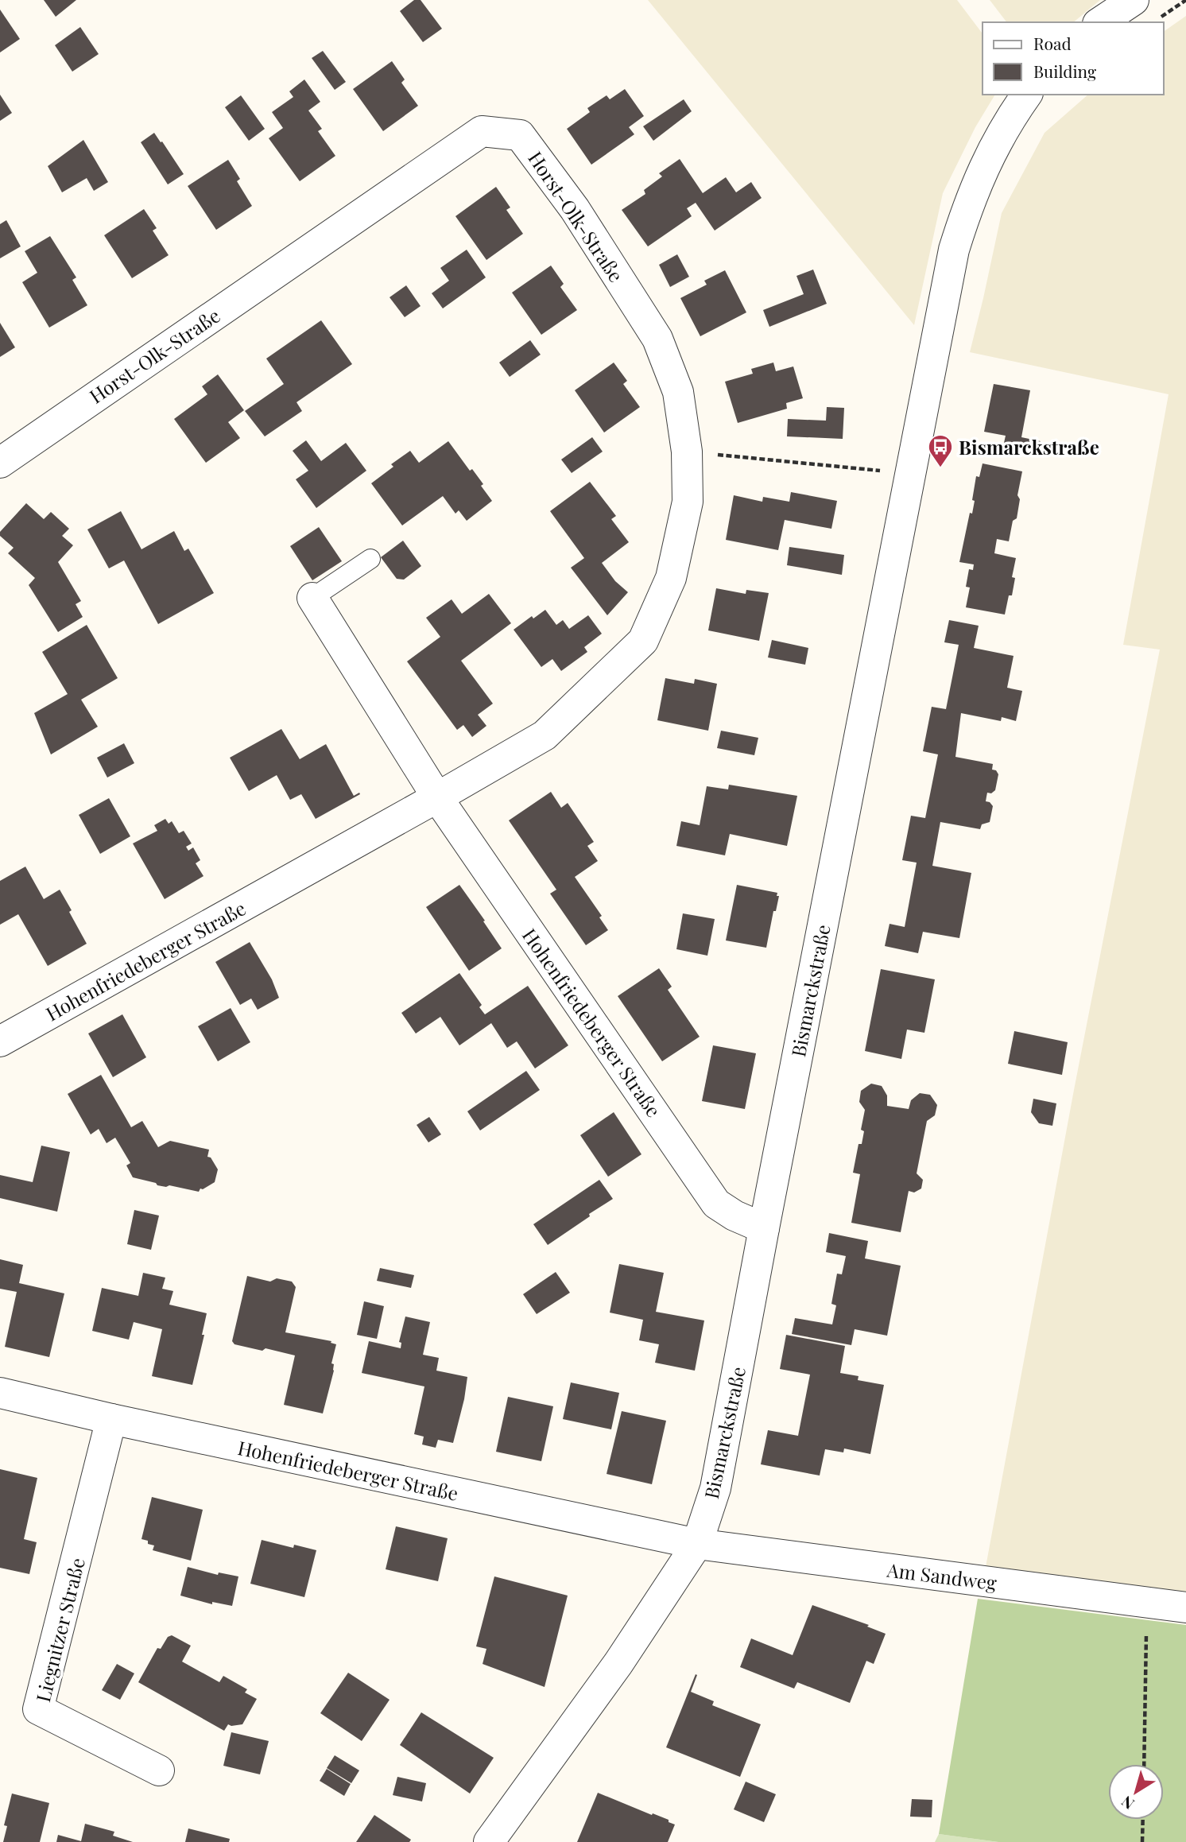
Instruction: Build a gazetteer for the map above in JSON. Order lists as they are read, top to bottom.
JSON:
{
  "streets": {
    "street": [
      "Horst-Olk-Straße",
      "Hohenfriedeberger Straße",
      "Bismarckstraße",
      "Am Sandweg",
      "Liegnitzer Straße"
    ]
  },
  "crossings": [
    ["Horst-Olk-Straße", "Hohenfriedeberger Straße"],
    ["Hohenfriedeberger Straße", "Bismarckstraße"],
    ["Hohenfriedeberger Straße", "Am Sandweg"],
    ["Hohenfriedeberger Straße", "Liegnitzer Straße"],
    ["Bismarckstraße", "Am Sandweg"]
  ],
  "places": {
    "bus stop": ["Bismarckstraße"]
  },
  "legend": ["Road", "Building"],
  "north": "bottom left"
}
